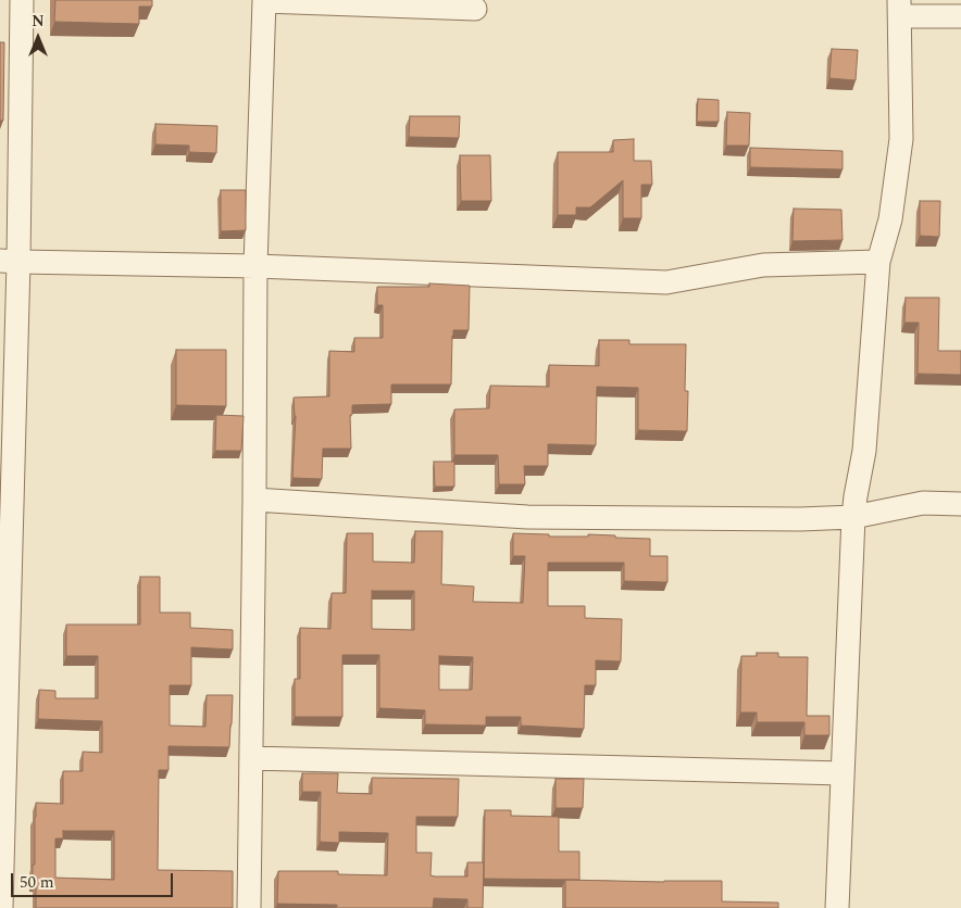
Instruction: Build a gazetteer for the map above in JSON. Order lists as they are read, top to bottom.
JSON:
{
  "scale_bar": "50 m",
  "north": "top"
}
